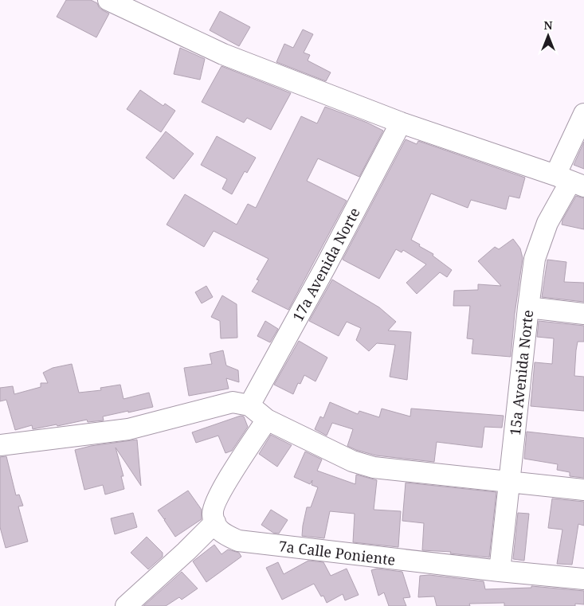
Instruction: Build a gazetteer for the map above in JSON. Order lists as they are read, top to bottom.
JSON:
{
  "streets": {
    "street": ["17a Avenida Norte", "15a Avenida Norte", "7a Calle Poniente"]
  },
  "crossings": [
    ["15a Avenida Norte", "7a Calle Poniente"]
  ],
  "north": "top"
}
